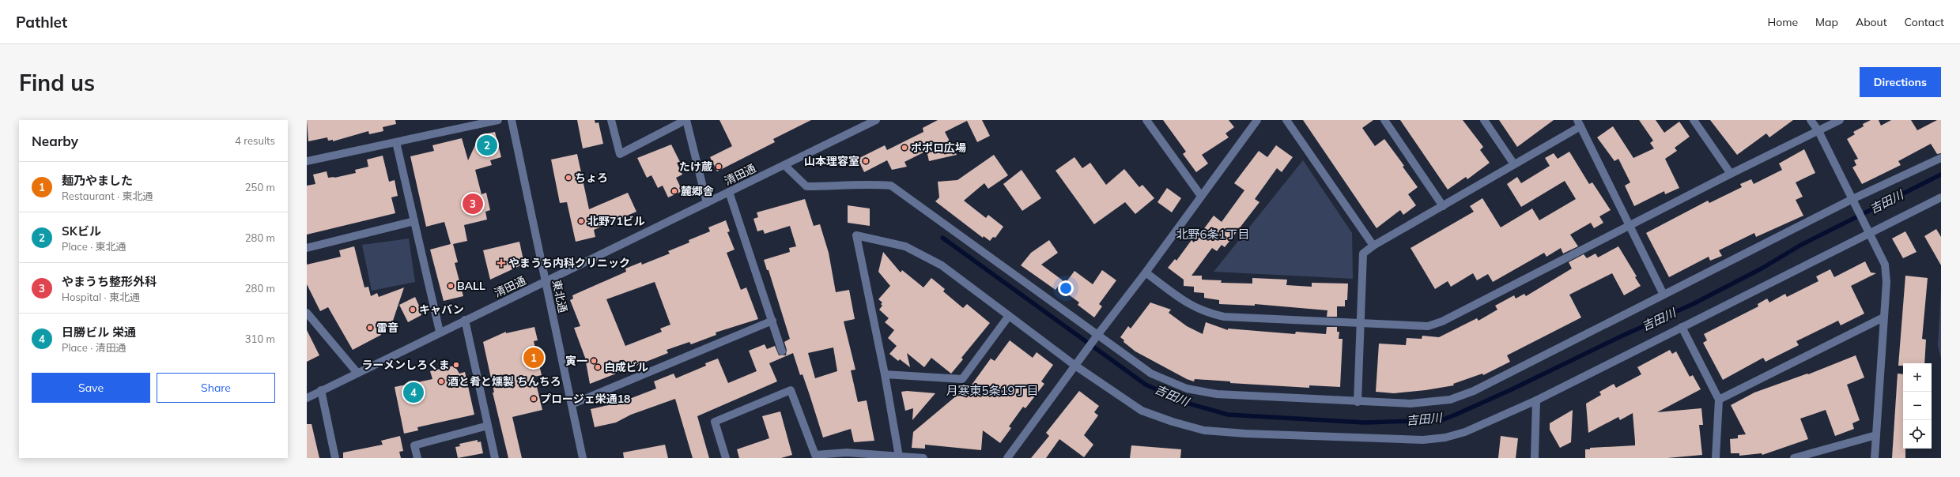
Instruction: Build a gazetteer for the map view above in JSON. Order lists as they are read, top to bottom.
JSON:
{
  "streets": {
    "street": ["清田通", "東北通"]
  },
  "crossings": [
    ["清田通", "東北通"]
  ],
  "districts": ["北野6条1丁目", "月寒東5条19丁目"],
  "water": ["吉田川"],
  "places": {
    "other": [
      "ポポロ広場",
      "山本理容室",
      "たけ蔵",
      "ちょろ",
      "麓郷舎",
      "北野71ビル",
      "BALL",
      "キャバン",
      "雷音",
      "寅一",
      "ラーメンしろくま",
      "白成ビル",
      "酒と肴と燻製 ちんちろ",
      "プロージェ栄通18"
    ],
    "health": ["やまうち内科クリニック"]
  },
  "page": {
    "header": "Pathlet",
    "nav": [
      "Home",
      "Map",
      "About",
      "Contact"
    ],
    "buttons": [
      "Directions",
      ["Save", "Share"]
    ],
    "title": "Find us",
    "heading": ["Nearby", "4 results"],
    "pins": [
      "2",
      "3",
      "1",
      "4"
    ],
    "list": [
      {
        "mark": "1",
        "name": "麺乃やました",
        "note": "Restaurant · 東北通",
        "value": "250 m"
      },
      {
        "mark": "2",
        "name": "SKビル",
        "note": "Place · 東北通",
        "value": "280 m"
      },
      {
        "mark": "3",
        "name": "やまうち整形外科",
        "note": "Hospital · 東北通",
        "value": "280 m"
      },
      {
        "mark": "4",
        "name": "日勝ビル 栄通",
        "note": "Place · 清田通",
        "value": "310 m"
      }
    ],
    "map_buttons": ["+", "−"]
  }
}
